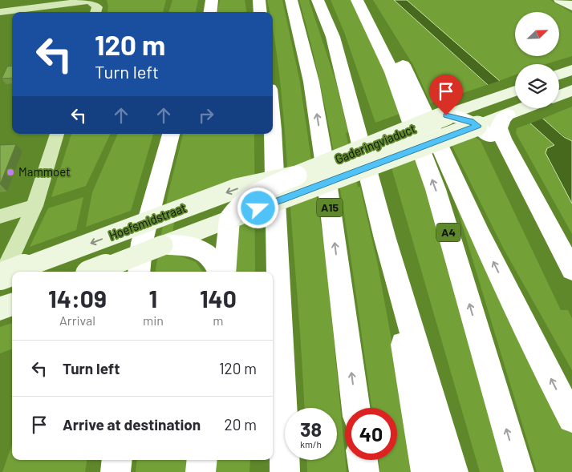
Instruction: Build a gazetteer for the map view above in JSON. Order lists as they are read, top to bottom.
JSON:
{
  "streets": {
    "highway": ["A15", "A4"],
    "street": ["Gaderingviaduct", "Hoefsmidstraat"]
  },
  "crossings": [
    ["Gaderingviaduct", "Hoefsmidstraat"]
  ],
  "places": ["Mammoet"],
  "north": "top right",
  "page": {
    "turn": ["120 m", "Turn left"],
    "eta": [
      "14:09",
      "Arrival",
      "1",
      "min",
      "140",
      "m"
    ],
    "list": [
      {
        "name": "Turn left",
        "value": "120 m"
      },
      {
        "name": "Arrive at destination",
        "value": "20 m"
      }
    ],
    "speed": "38 km/h",
    "limit": "40"
  }
}
